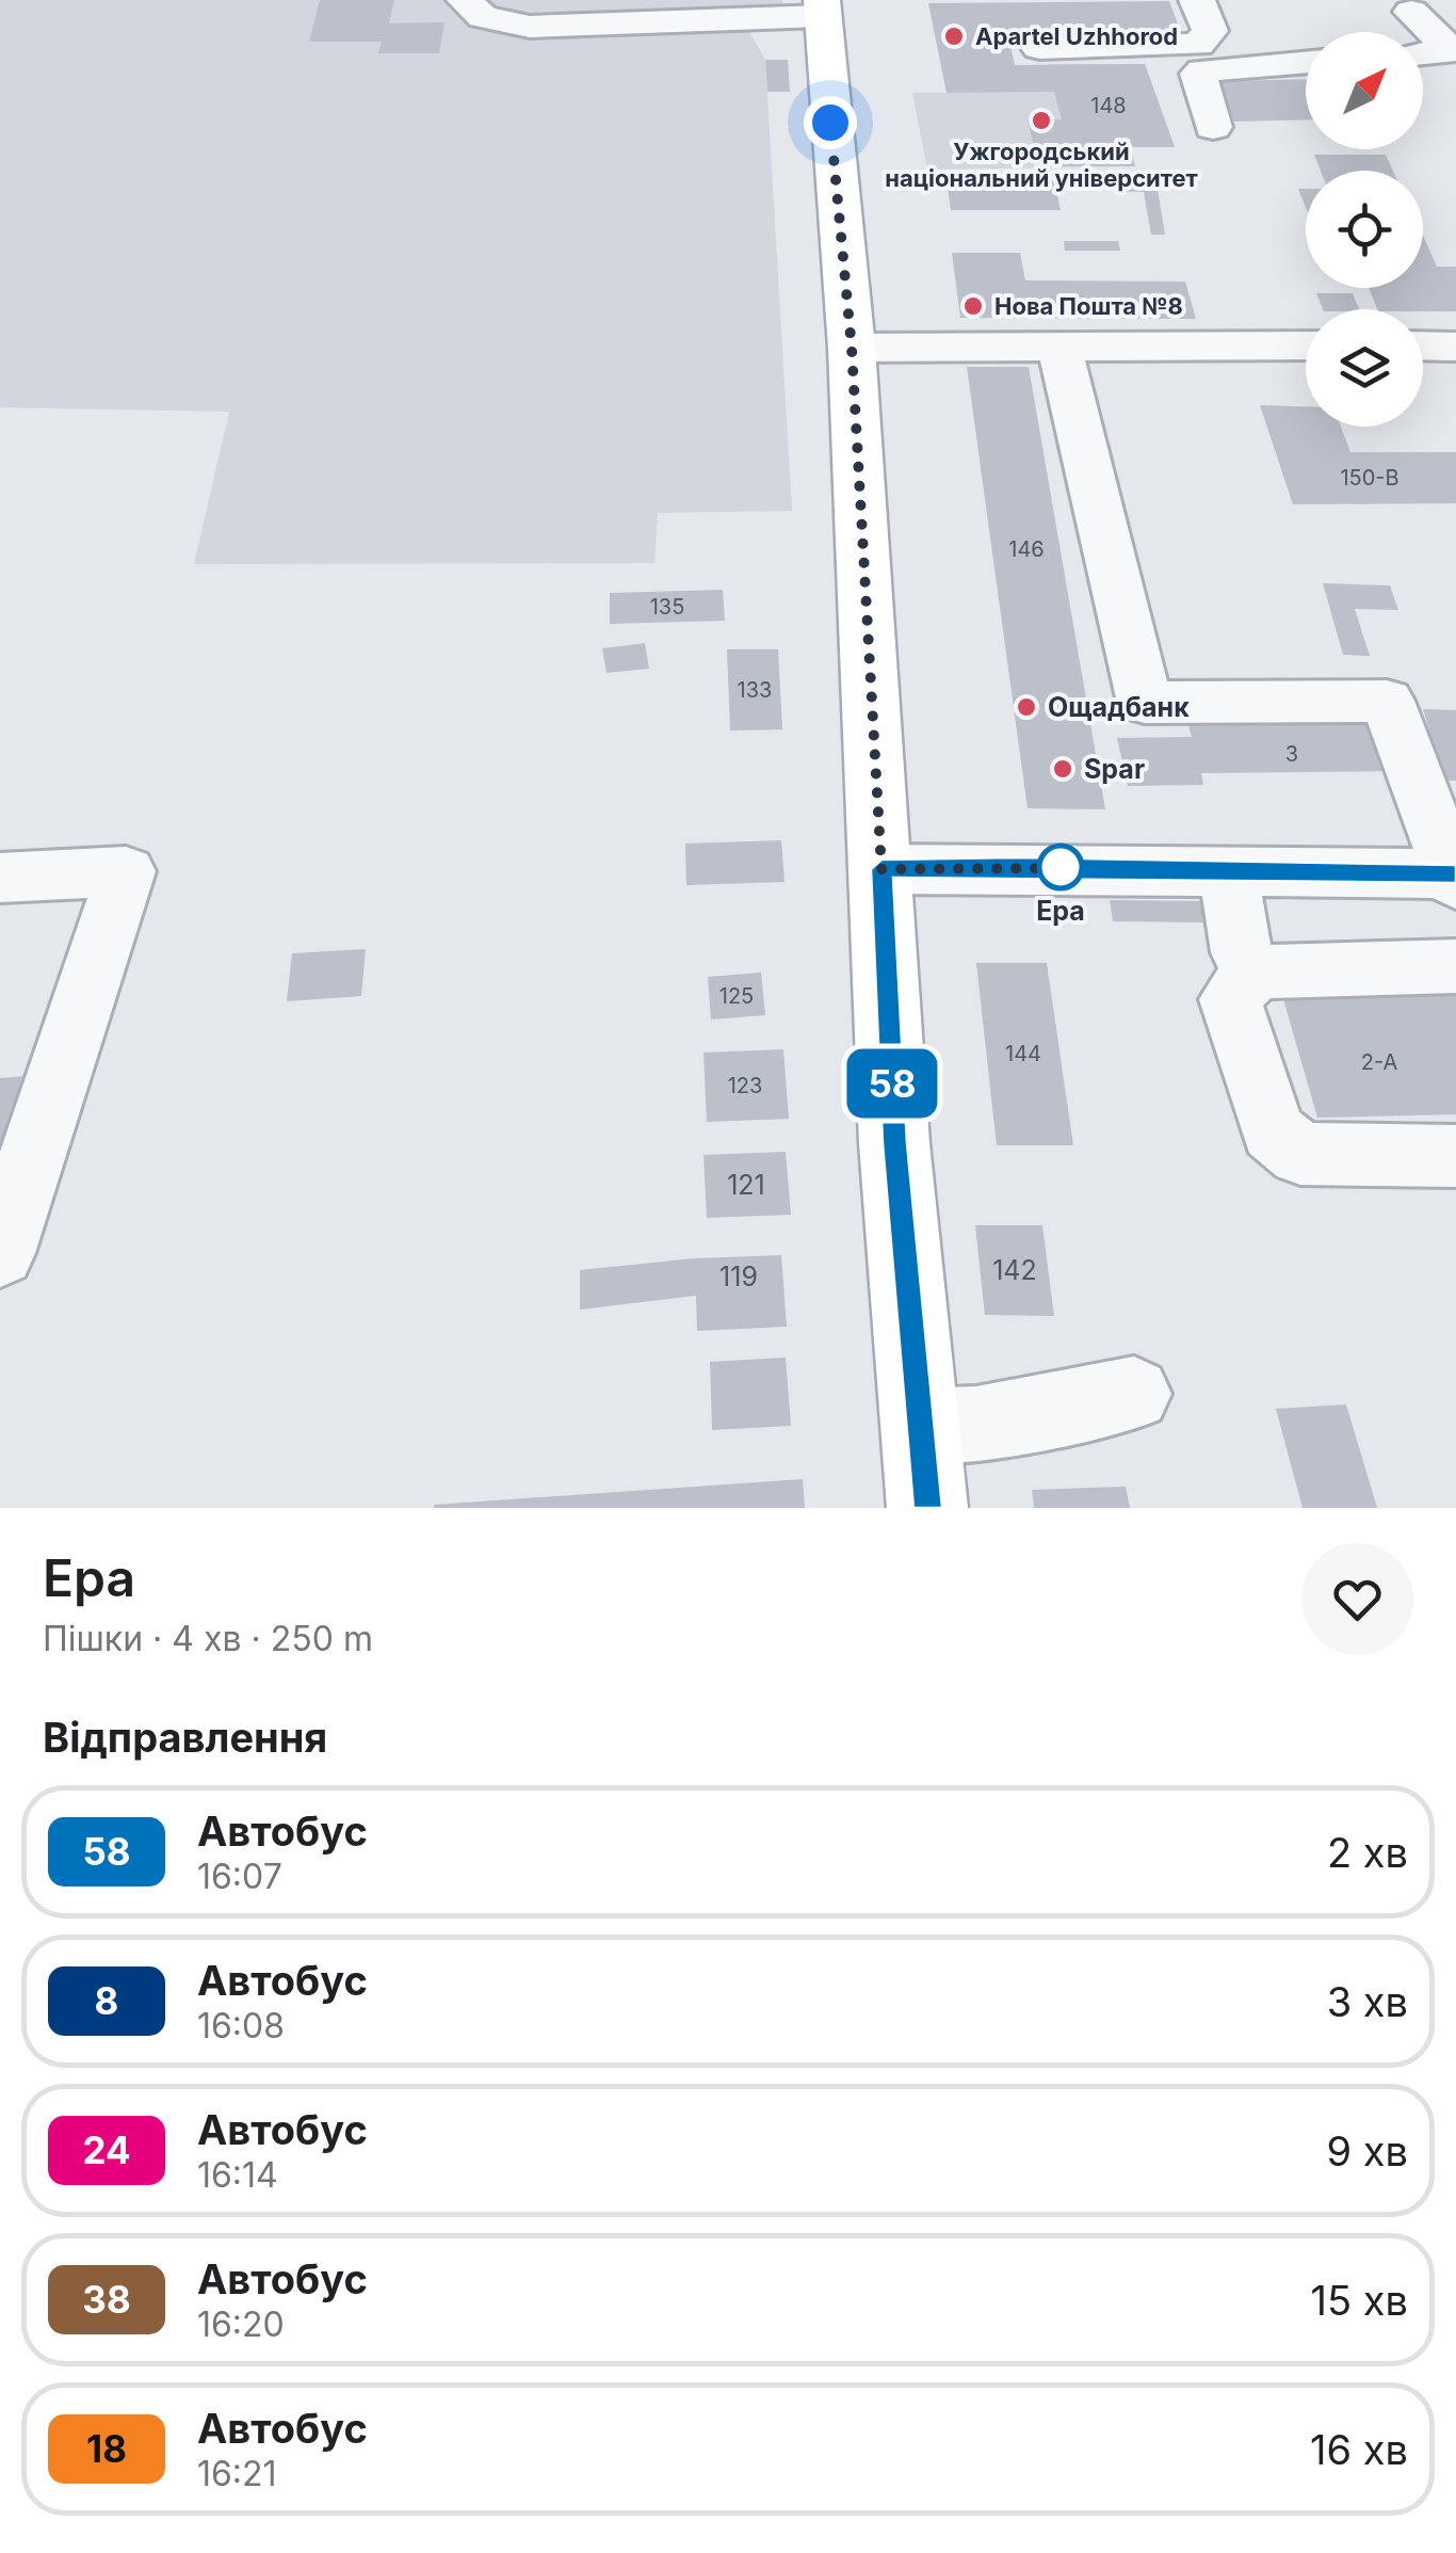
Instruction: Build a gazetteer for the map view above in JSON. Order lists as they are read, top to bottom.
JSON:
{
  "places": [
    "Apartel Uzhhorod",
    "Ужгородський національний університет",
    "Нова Пошта №8",
    "Ощадбанк",
    "Spar",
    "Ера"
  ],
  "lines": ["bus line 58"],
  "house_numbers": [
    "148",
    "150-В",
    "146",
    "135",
    "133",
    "3",
    "125",
    "144",
    "2-А",
    "123",
    "121",
    "142",
    "119"
  ],
  "north": "top right",
  "page": {
    "on_map": "58",
    "heading": [
      ["Ера", "Пішки · 4 хв · 250 m"],
      "Відправлення"
    ],
    "list": [
      {
        "mark": "58",
        "name": "Автобус",
        "note": "16:07",
        "value": "2 хв"
      },
      {
        "mark": "8",
        "name": "Автобус",
        "note": "16:08",
        "value": "3 хв"
      },
      {
        "mark": "24",
        "name": "Автобус",
        "note": "16:14",
        "value": "9 хв"
      },
      {
        "mark": "38",
        "name": "Автобус",
        "note": "16:20",
        "value": "15 хв"
      },
      {
        "mark": "18",
        "name": "Автобус",
        "note": "16:21",
        "value": "16 хв"
      }
    ]
  }
}
